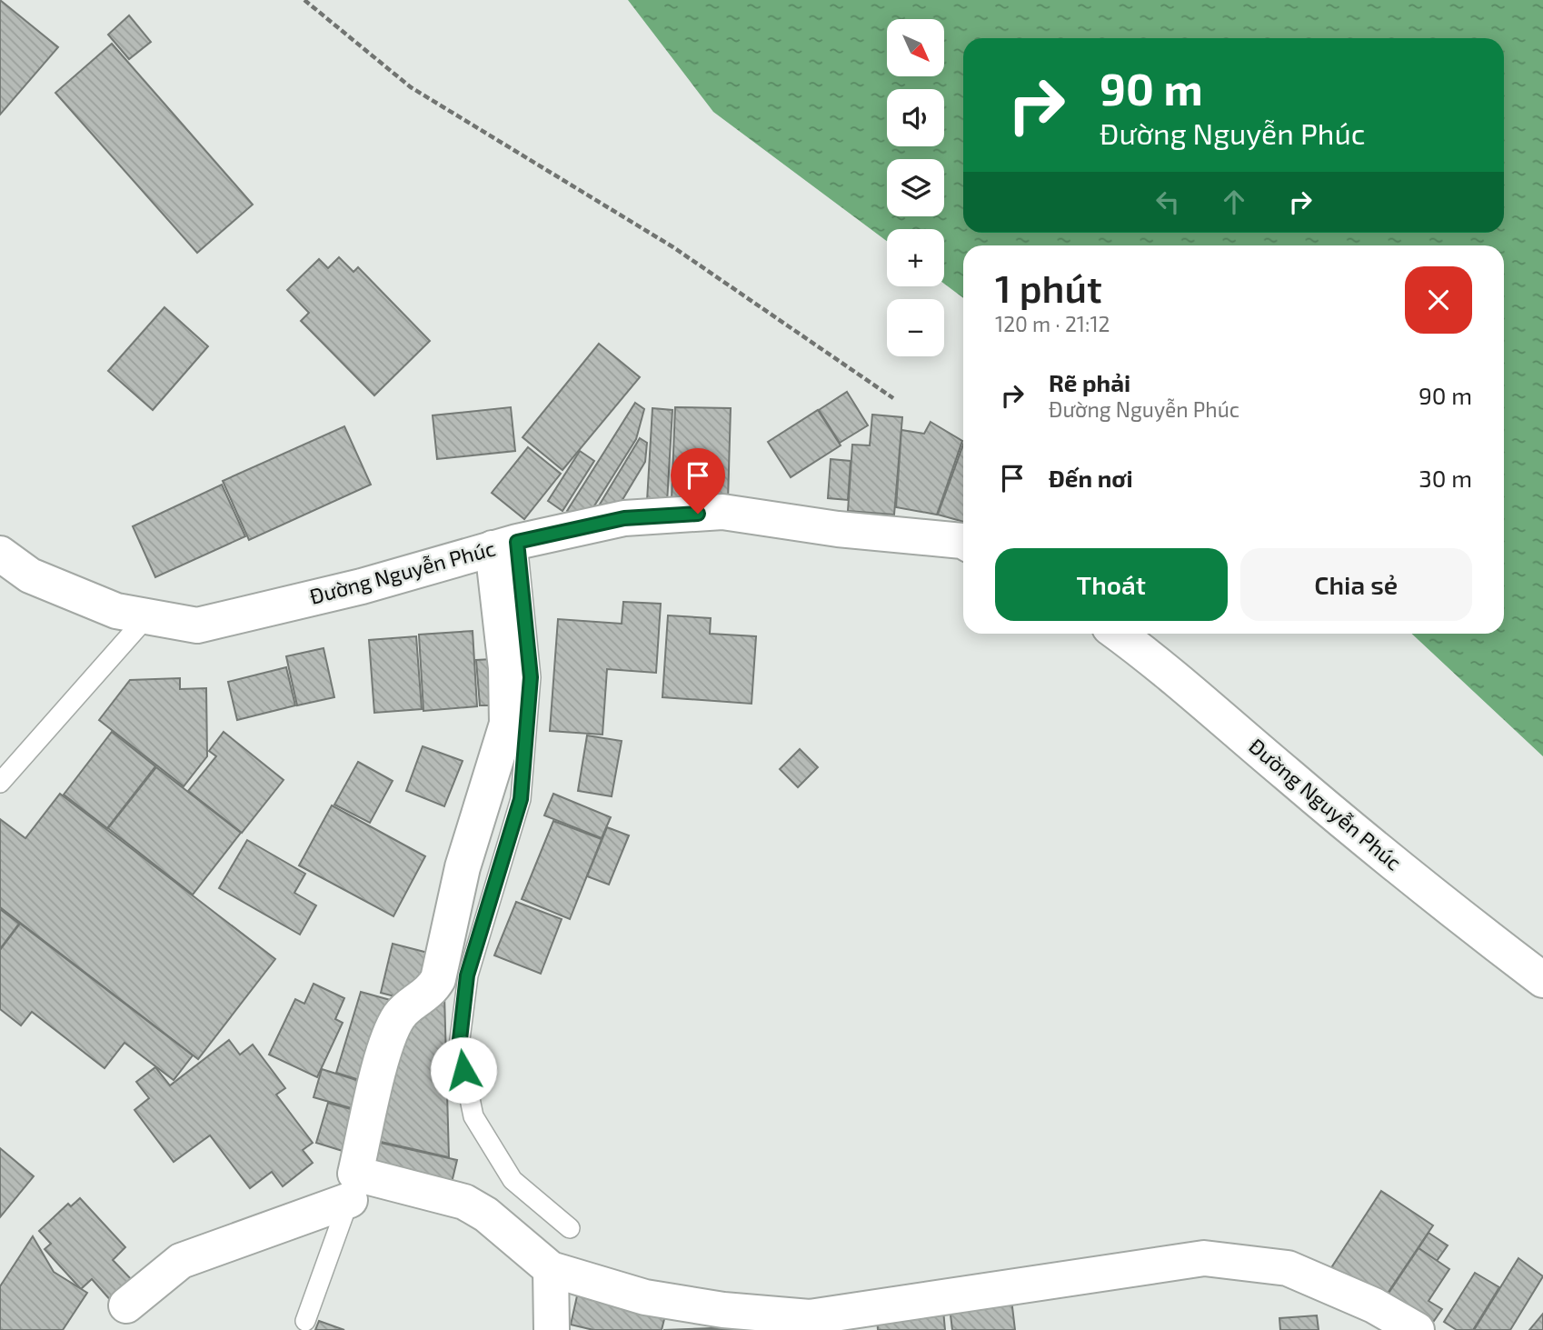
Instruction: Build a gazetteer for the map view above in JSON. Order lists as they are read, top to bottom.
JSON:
{
  "streets": {
    "street": ["Đường Nguyễn Phúc"]
  },
  "north": "bottom right",
  "page": {
    "map_buttons": ["+", "−"],
    "turn": ["90 m", "Đường Nguyễn Phúc"],
    "heading": ["1 phút", "120 m · 21:12"],
    "list": [
      {
        "name": "Rẽ phải",
        "note": "Đường Nguyễn Phúc",
        "value": "90 m"
      },
      {
        "name": "Đến nơi",
        "value": "30 m"
      }
    ],
    "buttons": ["Thoát", "Chia sẻ"]
  }
}
